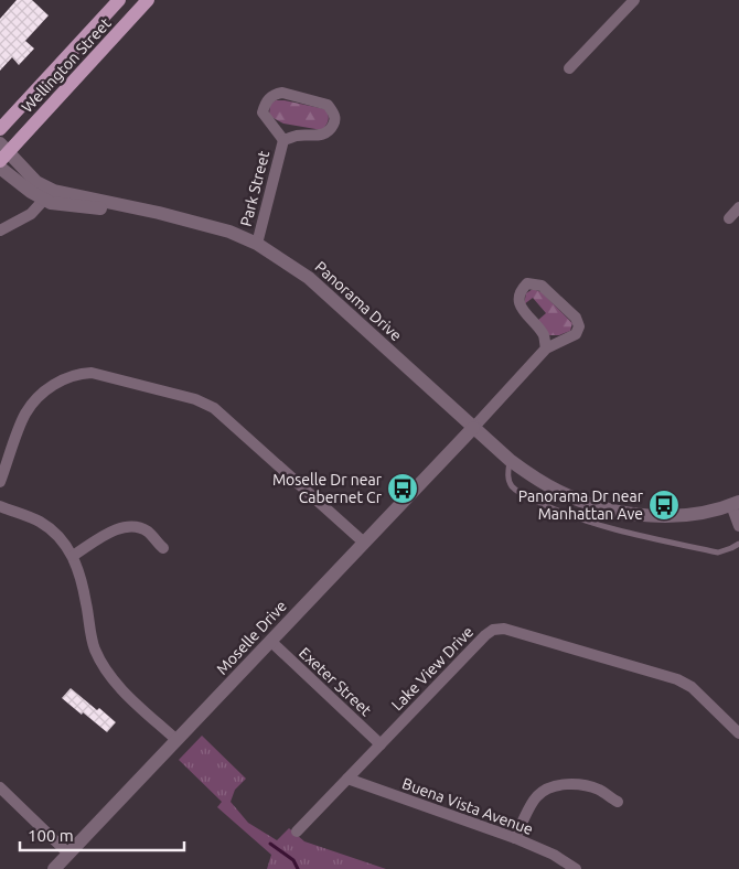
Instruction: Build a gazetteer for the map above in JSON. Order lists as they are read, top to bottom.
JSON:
{
  "streets": {
    "main road": ["Wellington Street"],
    "street": [
      "Park Street",
      "Panorama Drive",
      "Moselle Drive",
      "Lake View Drive",
      "Exeter Street",
      "Buena Vista Avenue"
    ]
  },
  "crossings": [
    ["Wellington Street", "Panorama Drive"],
    ["Park Street", "Panorama Drive"],
    ["Panorama Drive", "Moselle Drive"],
    ["Moselle Drive", "Exeter Street"],
    ["Lake View Drive", "Exeter Street"],
    ["Lake View Drive", "Buena Vista Avenue"]
  ],
  "places": {
    "bus stop": ["Moselle Dr near Cabernet Cr", "Panorama Dr near Manhattan Ave"]
  },
  "scale_bar": "100 m"
}
